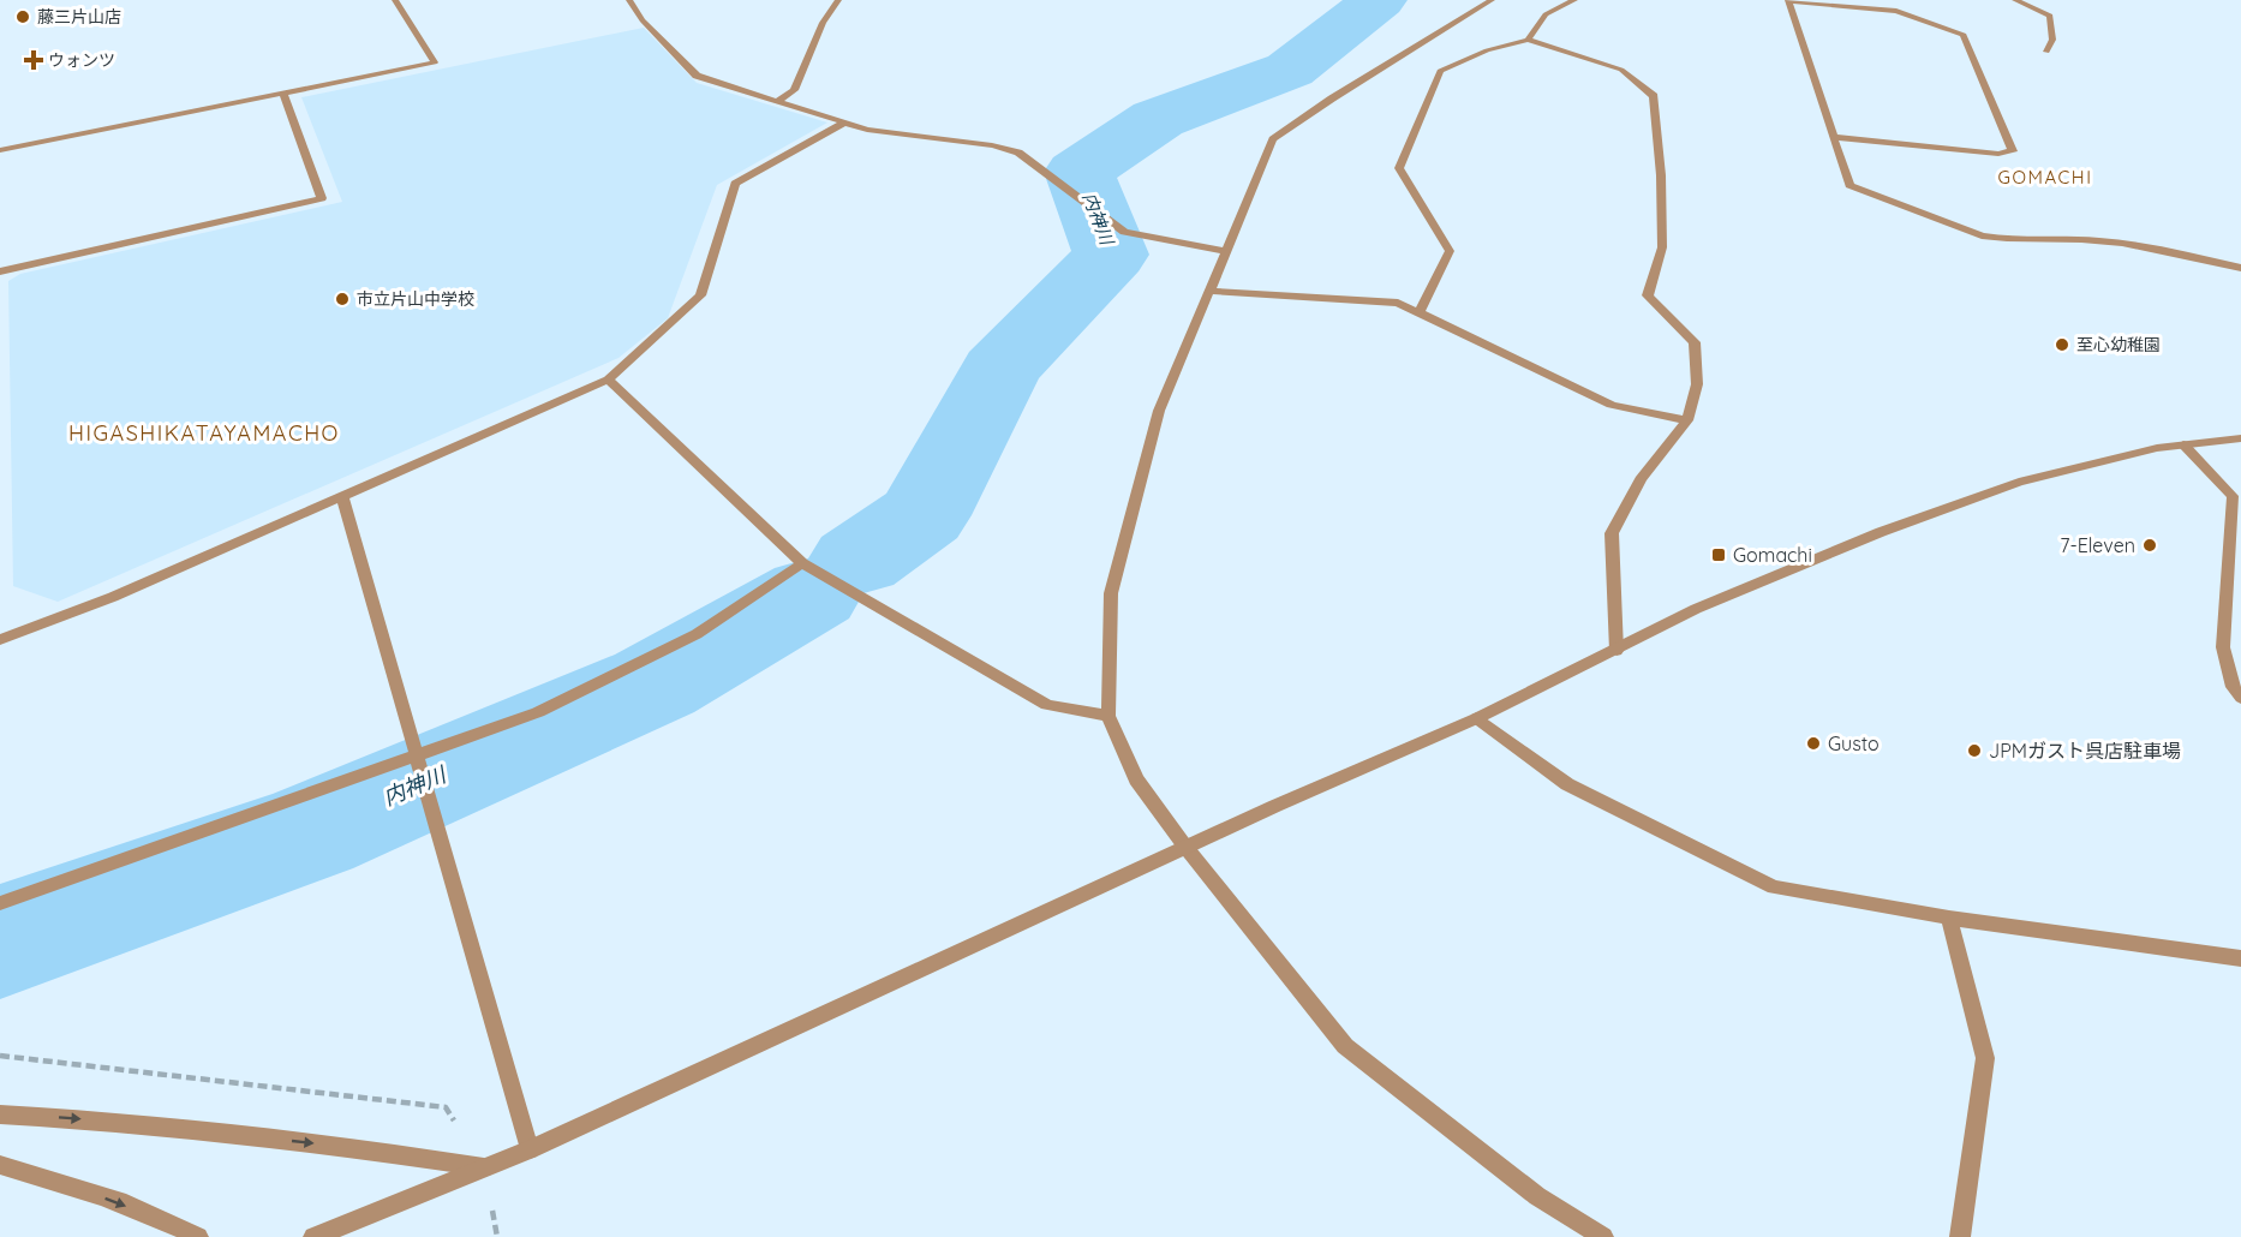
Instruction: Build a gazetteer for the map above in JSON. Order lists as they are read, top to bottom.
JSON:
{
  "districts": ["GOMACHI", "HIGASHIKATAYAMACHO"],
  "water": ["内神川"],
  "places": {
    "other": [
      "藤三片山店",
      "市立片山中学校",
      "至心幼稚園",
      "7-Eleven",
      "Gusto",
      "JPMガスト呉店駐車場"
    ],
    "health": ["ウォンツ"],
    "transit": ["Gomachi"]
  }
}
